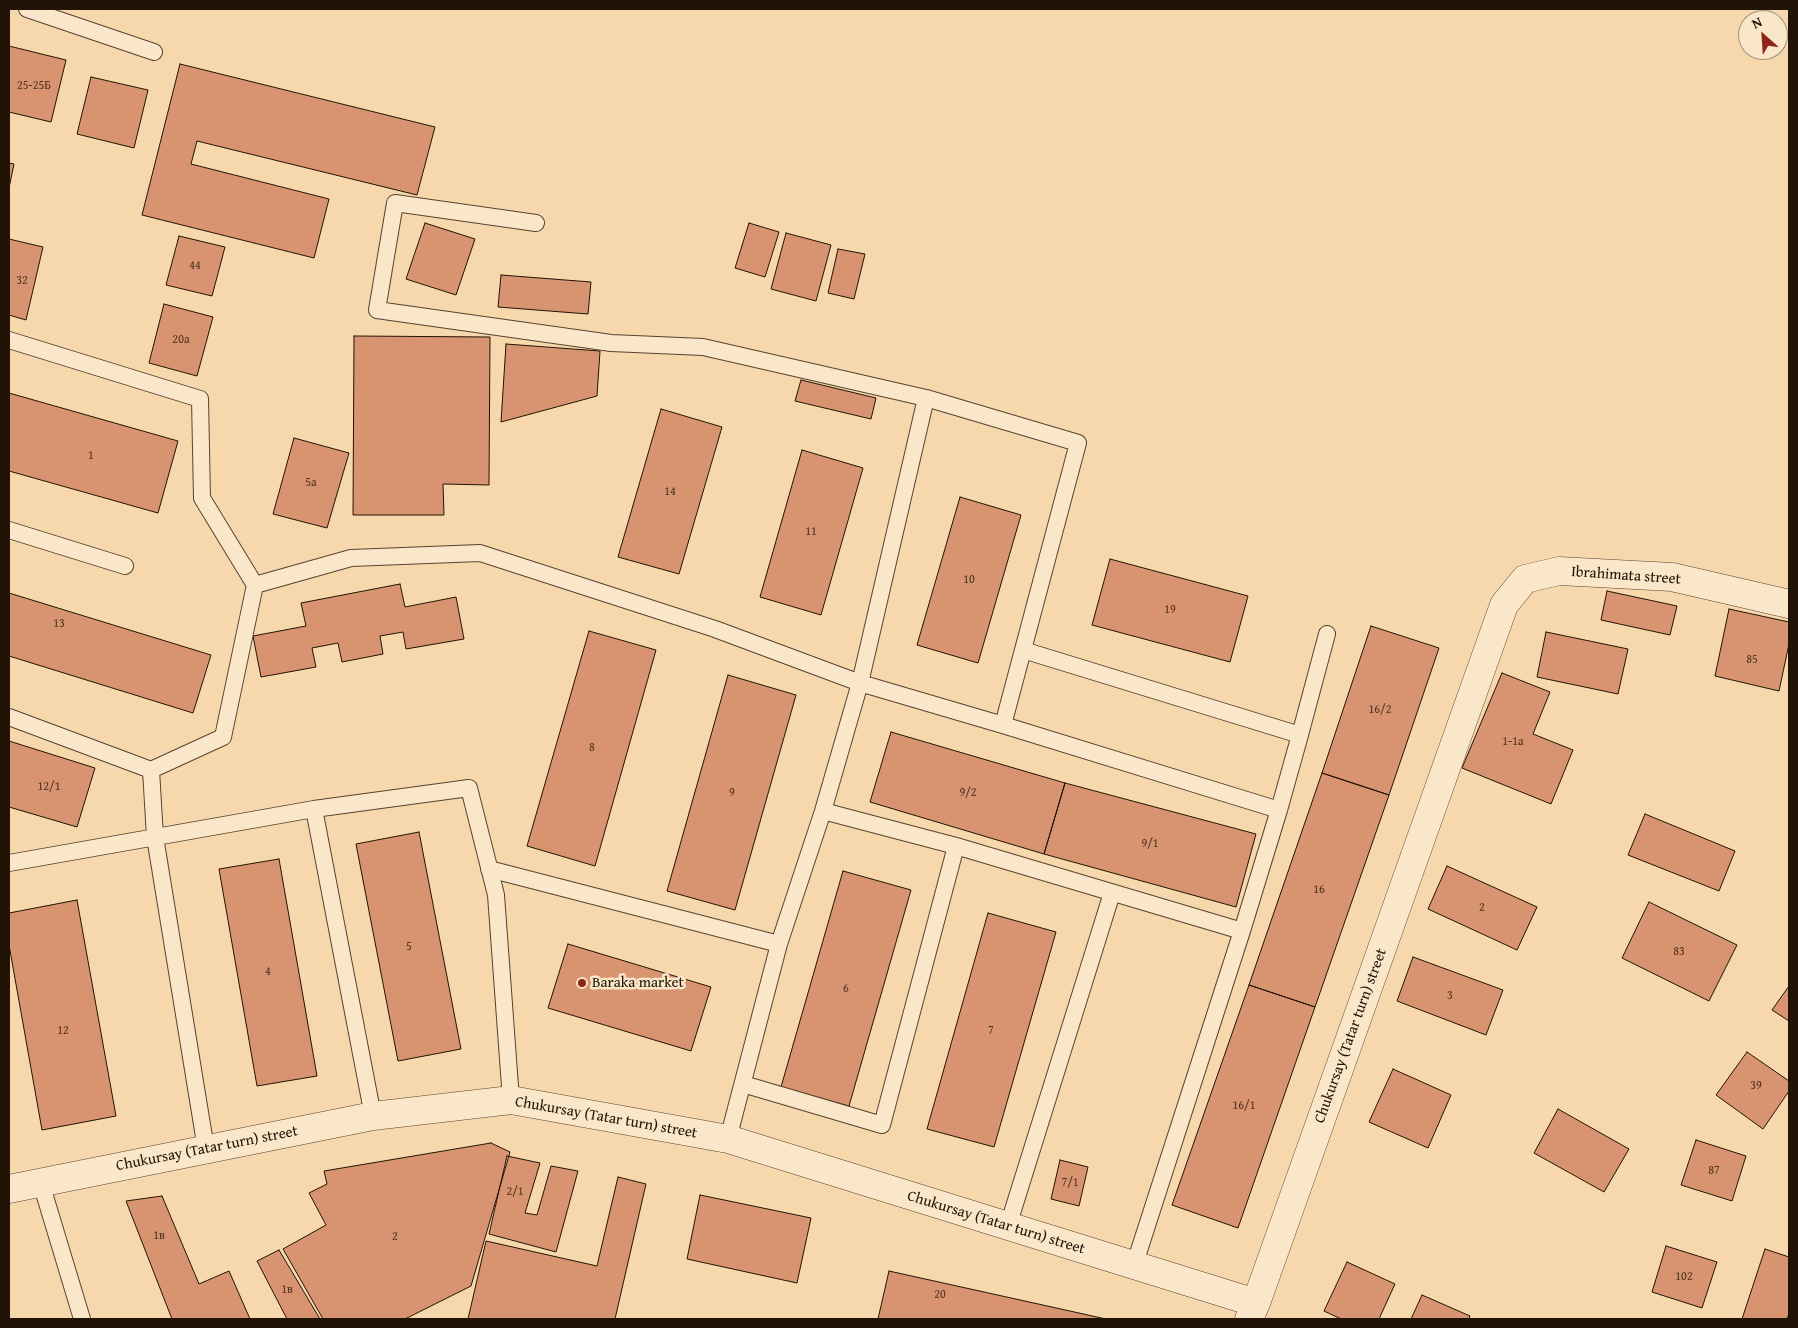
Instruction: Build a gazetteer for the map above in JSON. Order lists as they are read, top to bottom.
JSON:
{
  "streets": {
    "street": ["Ibrahimаta street", "Chukursay (Tatar turn) street"]
  },
  "crossings": [
    ["Ibrahimаta street", "Chukursay (Tatar turn) street"]
  ],
  "places": ["Baraka market"],
  "house_numbers": [
    "25-25Б",
    "44",
    "32",
    "20а",
    "1",
    "5a",
    "14",
    "11",
    "10",
    "19",
    "13",
    "85",
    "16/2",
    "1-1a",
    "8",
    "12/1",
    "9",
    "9/2",
    "9/1",
    "16",
    "2",
    "5",
    "83",
    "4",
    "6",
    "3",
    "12",
    "7",
    "39",
    "16/1",
    "87",
    "7/1",
    "2/1",
    "1в",
    "2",
    "102",
    "1в",
    "20"
  ],
  "north": "top left"
}
